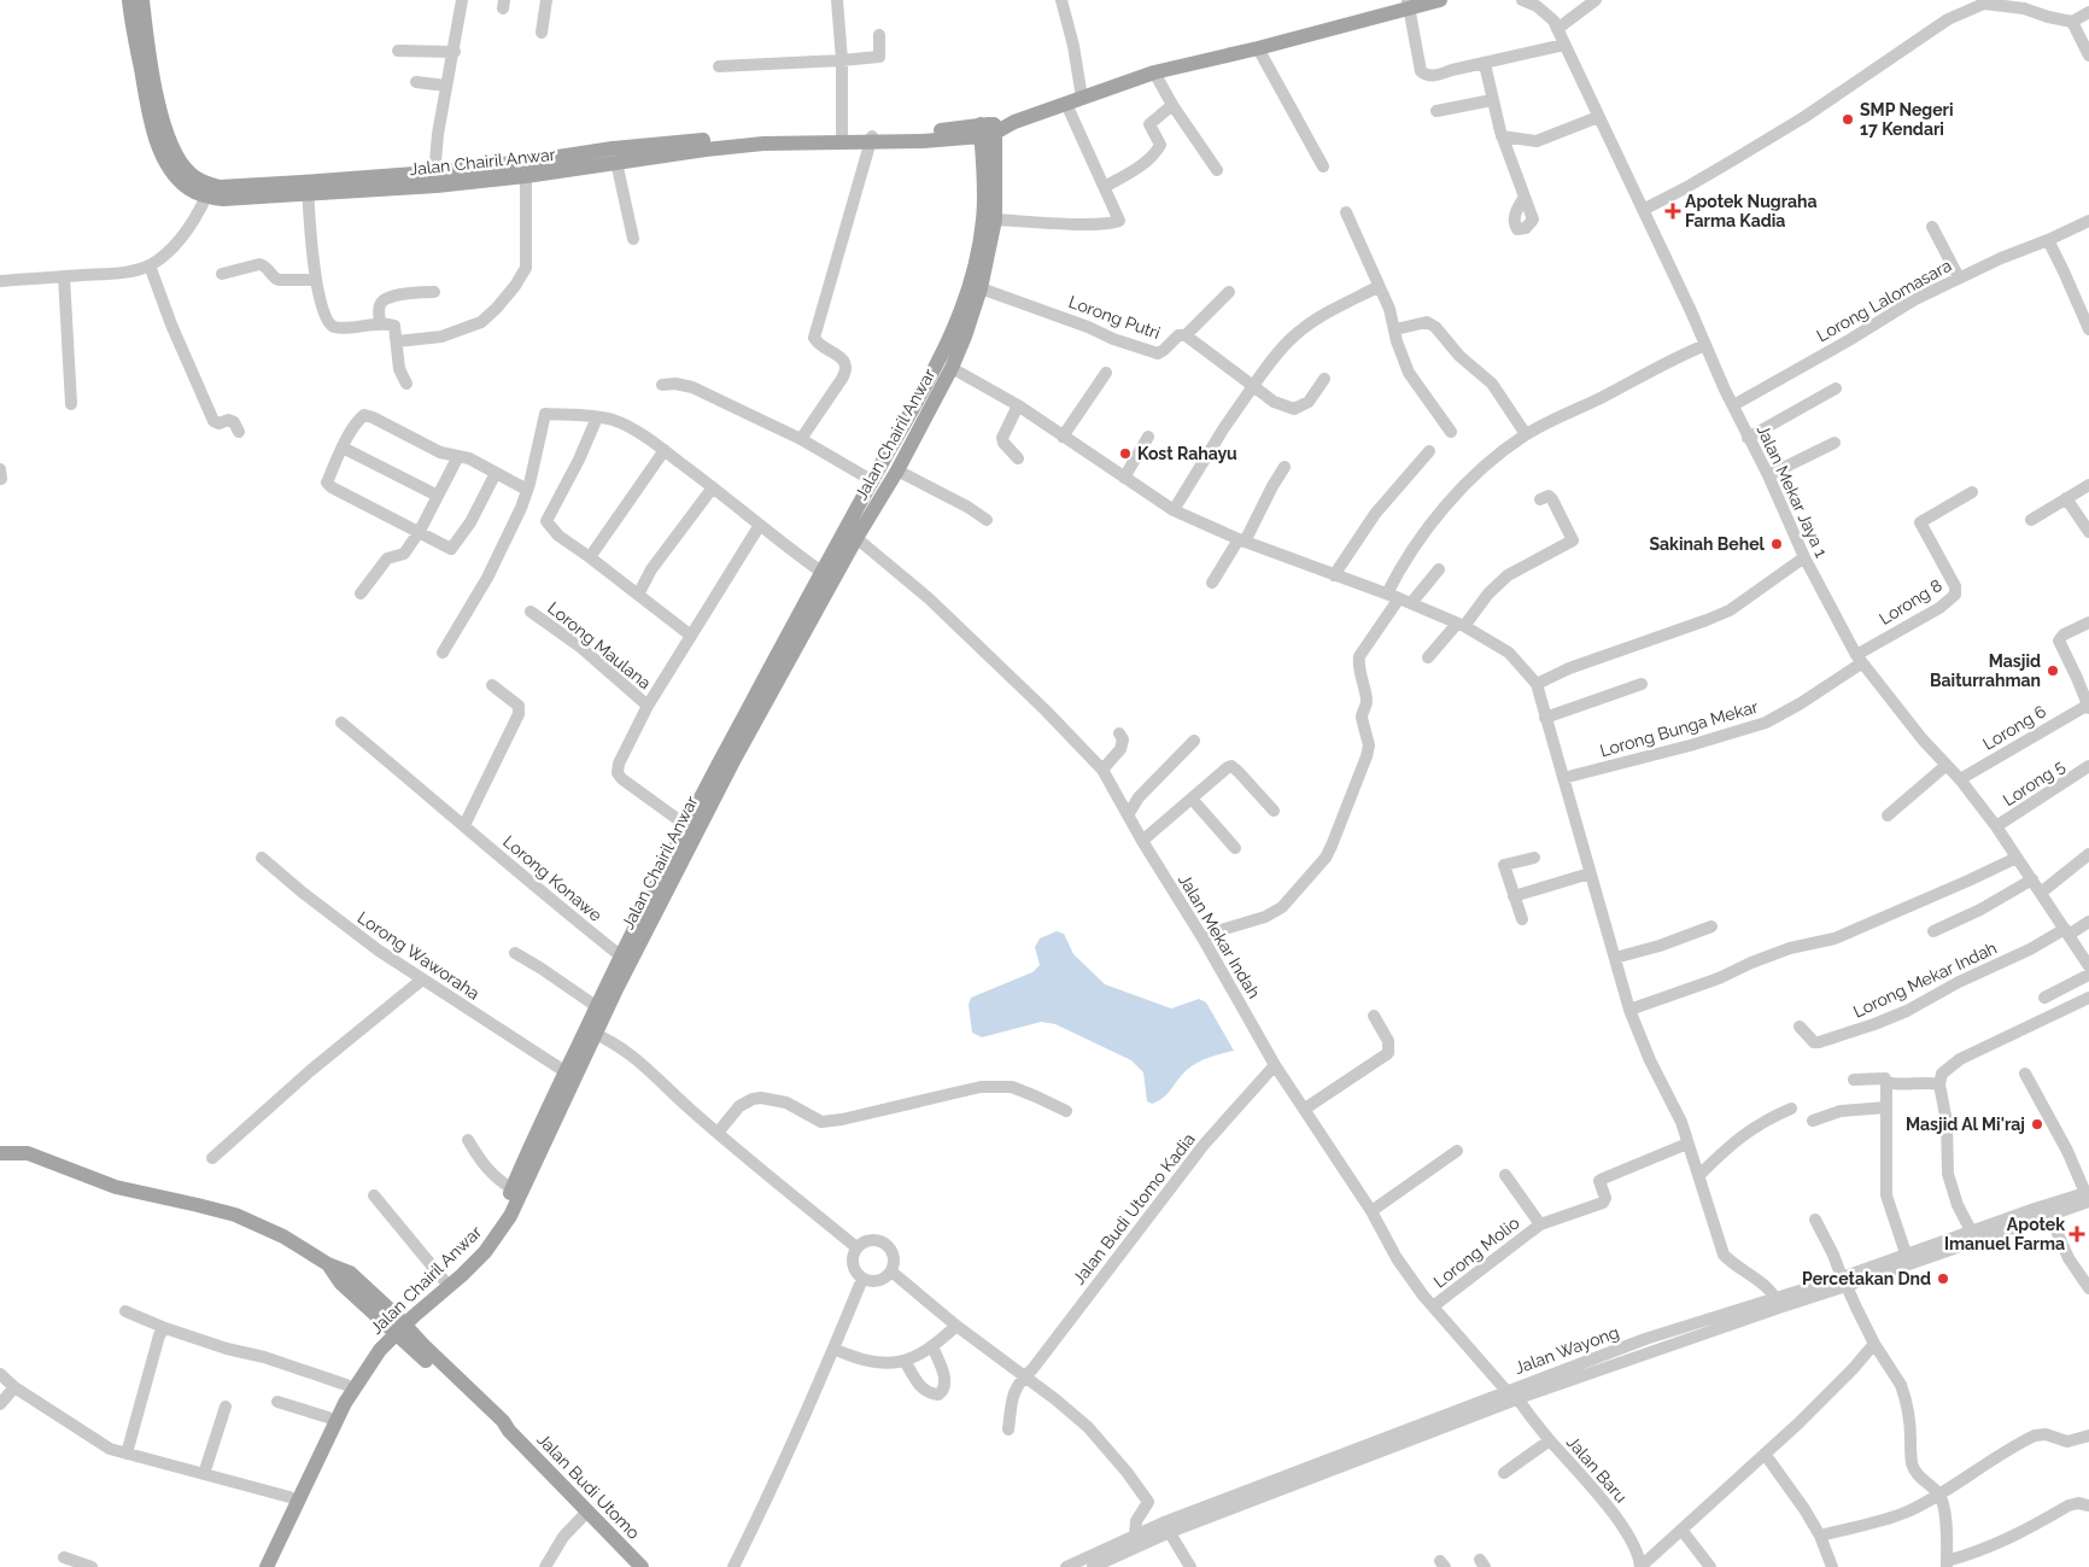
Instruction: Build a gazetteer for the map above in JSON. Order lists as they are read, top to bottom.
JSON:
{
  "streets": {
    "main road": ["Jalan Chairil Anwar", "Jalan Budi Utomo"],
    "street": [
      "Lorong Lalomasara",
      "Lorong Putri",
      "Jalan Mekar Jaya 1",
      "Lorong 8",
      "Lorong Maulana",
      "Lorong 6",
      "Lorong Bunga Mekar",
      "Lorong 5",
      "Lorong Konawe",
      "Jalan Mekar Indah",
      "Lorong Waworaha",
      "Lorong Mekar Indah",
      "Jalan Budi Utomo Kadia",
      "Lorong Molio",
      "Jalan Wayong",
      "Jalan Baru"
    ]
  },
  "crossings": [
    ["Jalan Chairil Anwar", "Lorong Putri"],
    ["Jalan Chairil Anwar", "Lorong Konawe"],
    ["Jalan Chairil Anwar", "Jalan Mekar Indah"],
    ["Jalan Chairil Anwar", "Lorong Waworaha"],
    ["Jalan Chairil Anwar", "Jalan Budi Utomo"],
    ["Lorong Lalomasara", "Jalan Mekar Jaya 1"],
    ["Jalan Mekar Jaya 1", "Lorong 8"],
    ["Jalan Mekar Jaya 1", "Lorong 6"],
    ["Jalan Mekar Jaya 1", "Lorong Bunga Mekar"],
    ["Jalan Mekar Jaya 1", "Lorong 5"],
    ["Jalan Mekar Jaya 1", "Lorong Mekar Indah"],
    ["Lorong 8", "Lorong Bunga Mekar"],
    ["Jalan Mekar Indah", "Jalan Budi Utomo Kadia"],
    ["Jalan Mekar Indah", "Lorong Molio"],
    ["Jalan Mekar Indah", "Jalan Wayong"],
    ["Jalan Wayong", "Jalan Baru"]
  ],
  "places": {
    "other": [
      "SMP Negeri 17 Kendari",
      "Kost Rahayu",
      "Sakinah Behel",
      "Masjid Baiturrahman",
      "Masjid Al Mi'raj",
      "Percetakan Dnd"
    ],
    "health": ["Apotek Nugraha Farma Kadia", "Apotek Imanuel Farma"]
  }
}
